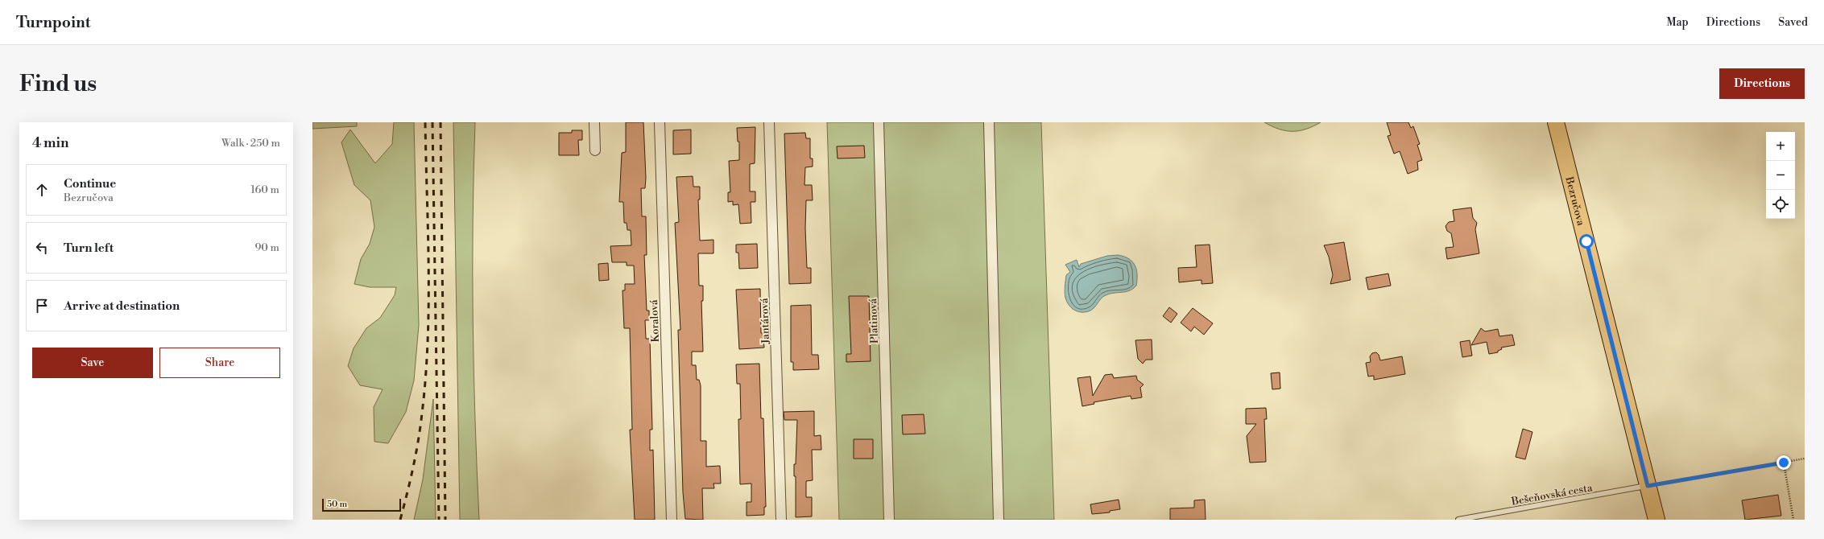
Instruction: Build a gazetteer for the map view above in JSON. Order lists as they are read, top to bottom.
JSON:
{
  "streets": {
    "main road": ["Bezručova"],
    "street": ["Koralová", "Jantárová", "Platinová"],
    "lane": ["Bešeňovská cesta"]
  },
  "crossings": [
    ["Bezručova", "Bešeňovská cesta"]
  ],
  "scale_bar": "50 m",
  "page": {
    "header": "Turnpoint",
    "nav": ["Map", "Directions", "Saved"],
    "buttons": [
      "Directions",
      ["Save", "Share"]
    ],
    "title": "Find us",
    "heading": ["4 min", "Walk · 250 m"],
    "map_buttons": ["+", "−"],
    "list": [
      ["Continue", "Bezručova", "160 m"],
      ["Turn left", "90 m"],
      "Arrive at destination"
    ],
    "scale": "50 m"
  }
}
